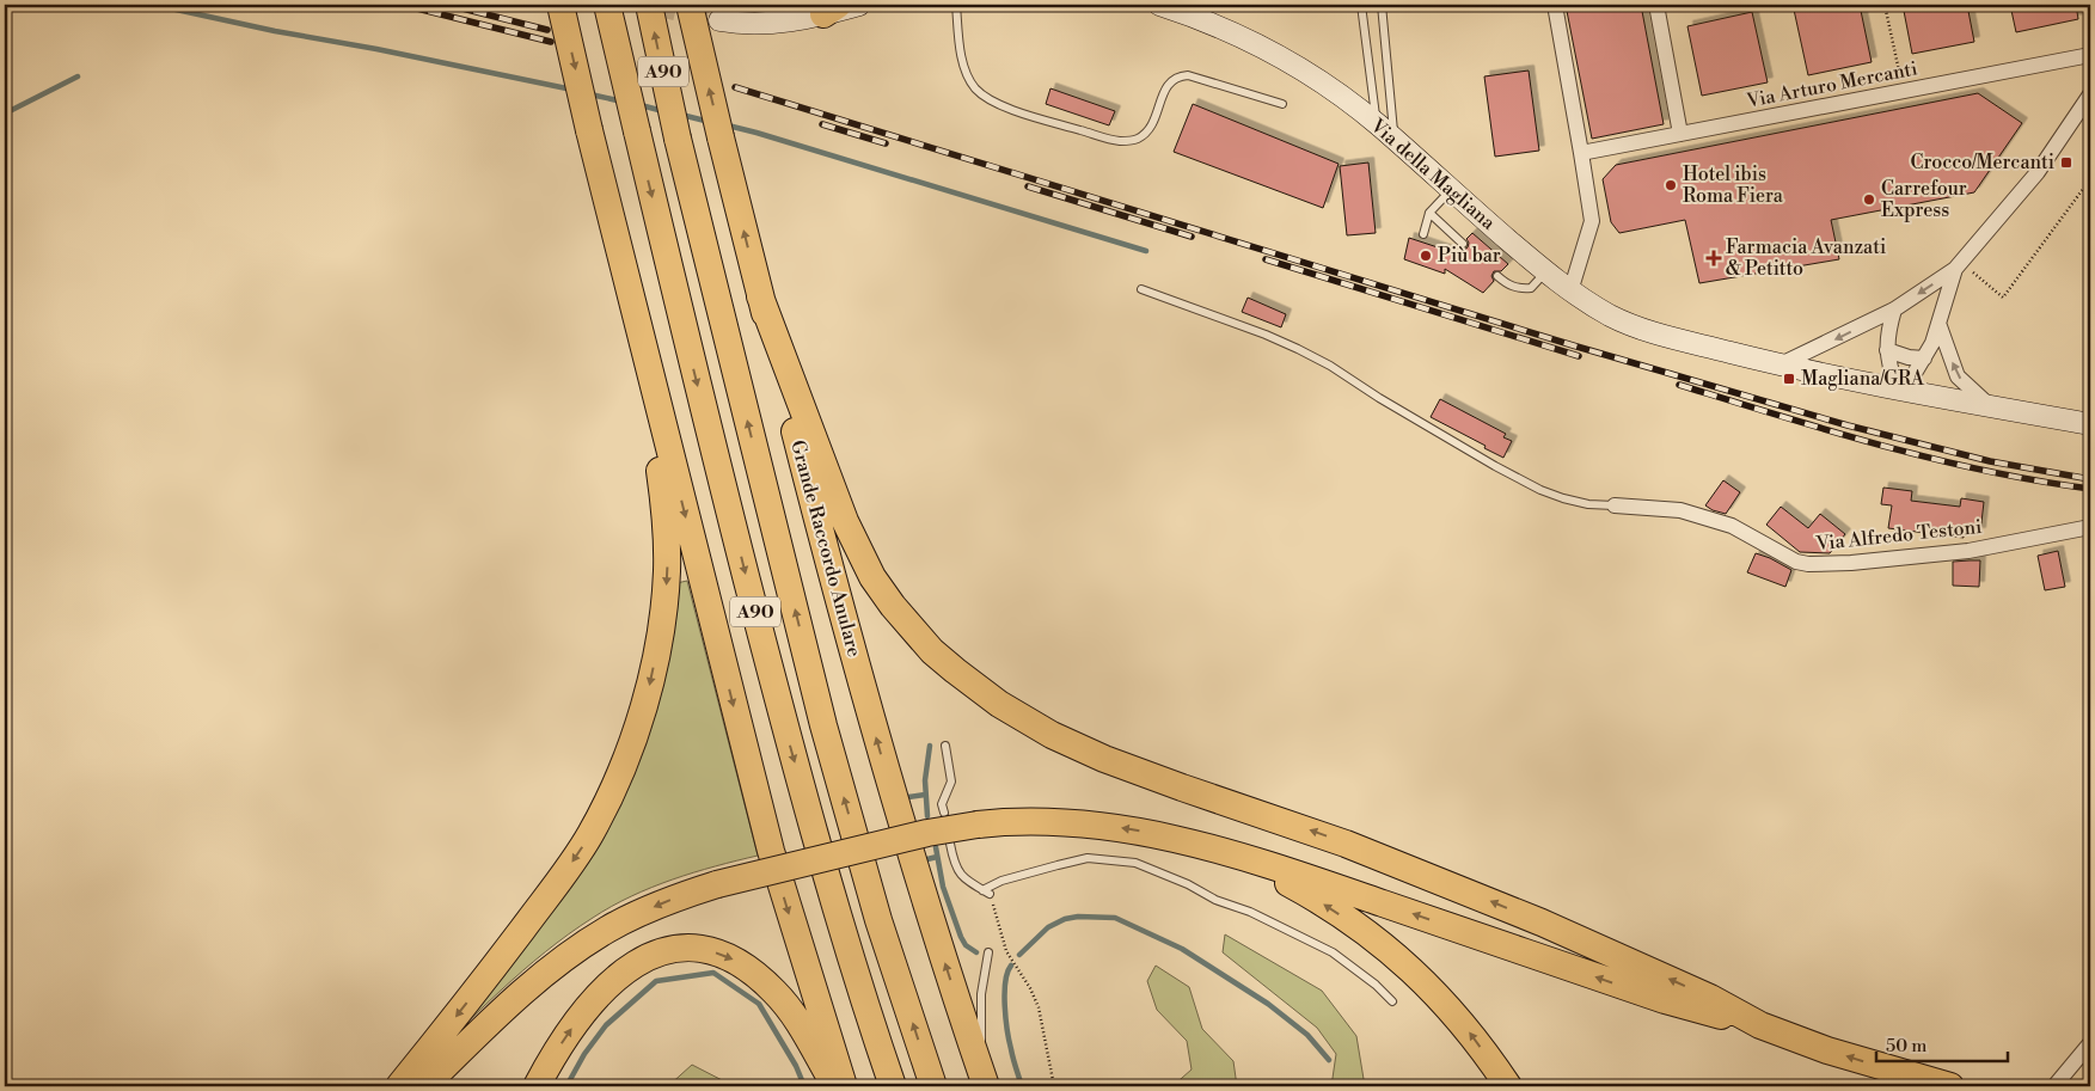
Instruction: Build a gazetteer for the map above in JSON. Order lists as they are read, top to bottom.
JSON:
{
  "streets": {
    "highway": ["A90", "Grande Raccordo Anulare"],
    "main road": ["Via della Magliana"],
    "street": ["Via Arturo Mercanti", "Via Alfredo Testoni"]
  },
  "places": {
    "transit": ["Crocco/Mercanti", "Magliana/GRA"],
    "other": ["Hotel ibis Roma Fiera", "Carrefour Express", "Più bar"],
    "health": ["Farmacia Avanzati & Petitto"]
  },
  "scale_bar": "50 m"
}
